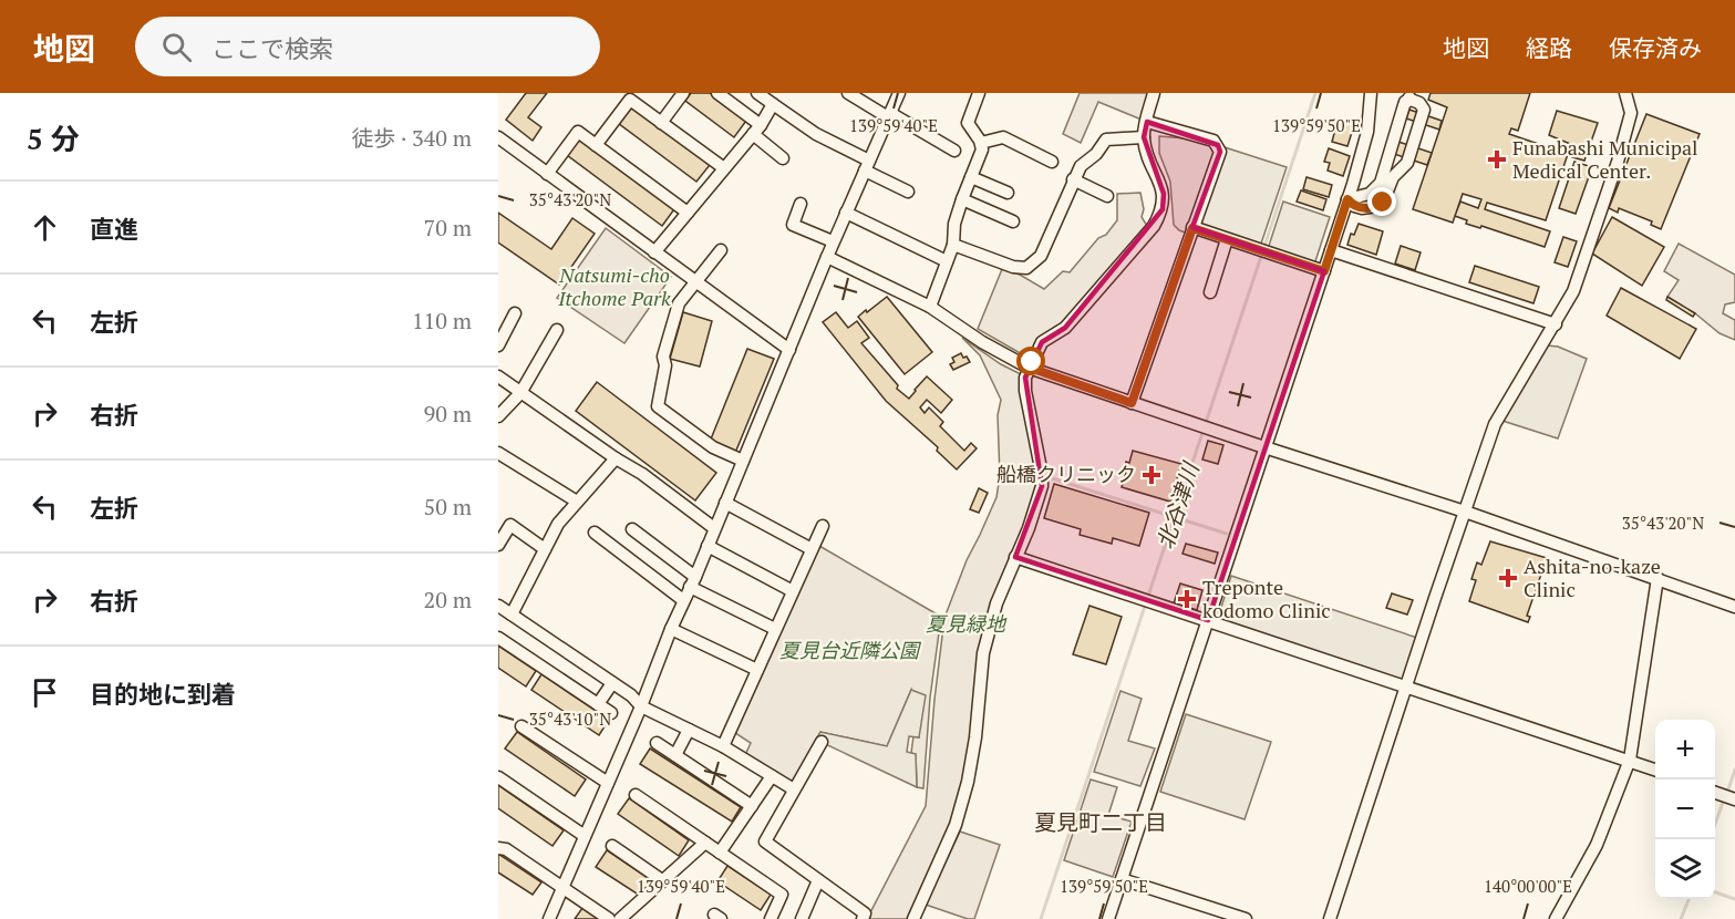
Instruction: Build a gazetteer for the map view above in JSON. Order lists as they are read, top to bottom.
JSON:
{
  "districts": ["夏見町二丁目"],
  "water": ["北谷津川"],
  "parks": ["Natsumi-cho Itchome Park", "夏見緑地", "夏見台近隣公園"],
  "places": {
    "health": [
      "Funabashi Municipal Medical Center.",
      "船橋クリニック",
      "Ashita-no-kaze Clinic",
      "Treponte kodomo Clinic"
    ]
  },
  "page": {
    "header": "地図",
    "search": "ここで検索",
    "nav": ["地図", "経路", "保存済み"],
    "heading": ["5 分", "徒歩 · 340 m"],
    "list": [
      ["直進", "70 m"],
      ["左折", "110 m"],
      ["右折", "90 m"],
      ["左折", "50 m"],
      ["右折", "20 m"],
      "目的地に到着"
    ],
    "map_buttons": ["+", "−"]
  },
  "coordinates": [
    "139°59'40\"E",
    "139°59'50\"E",
    "35°43'20\"N",
    "35°43'10\"N",
    "140°00'00\"E"
  ]
}
